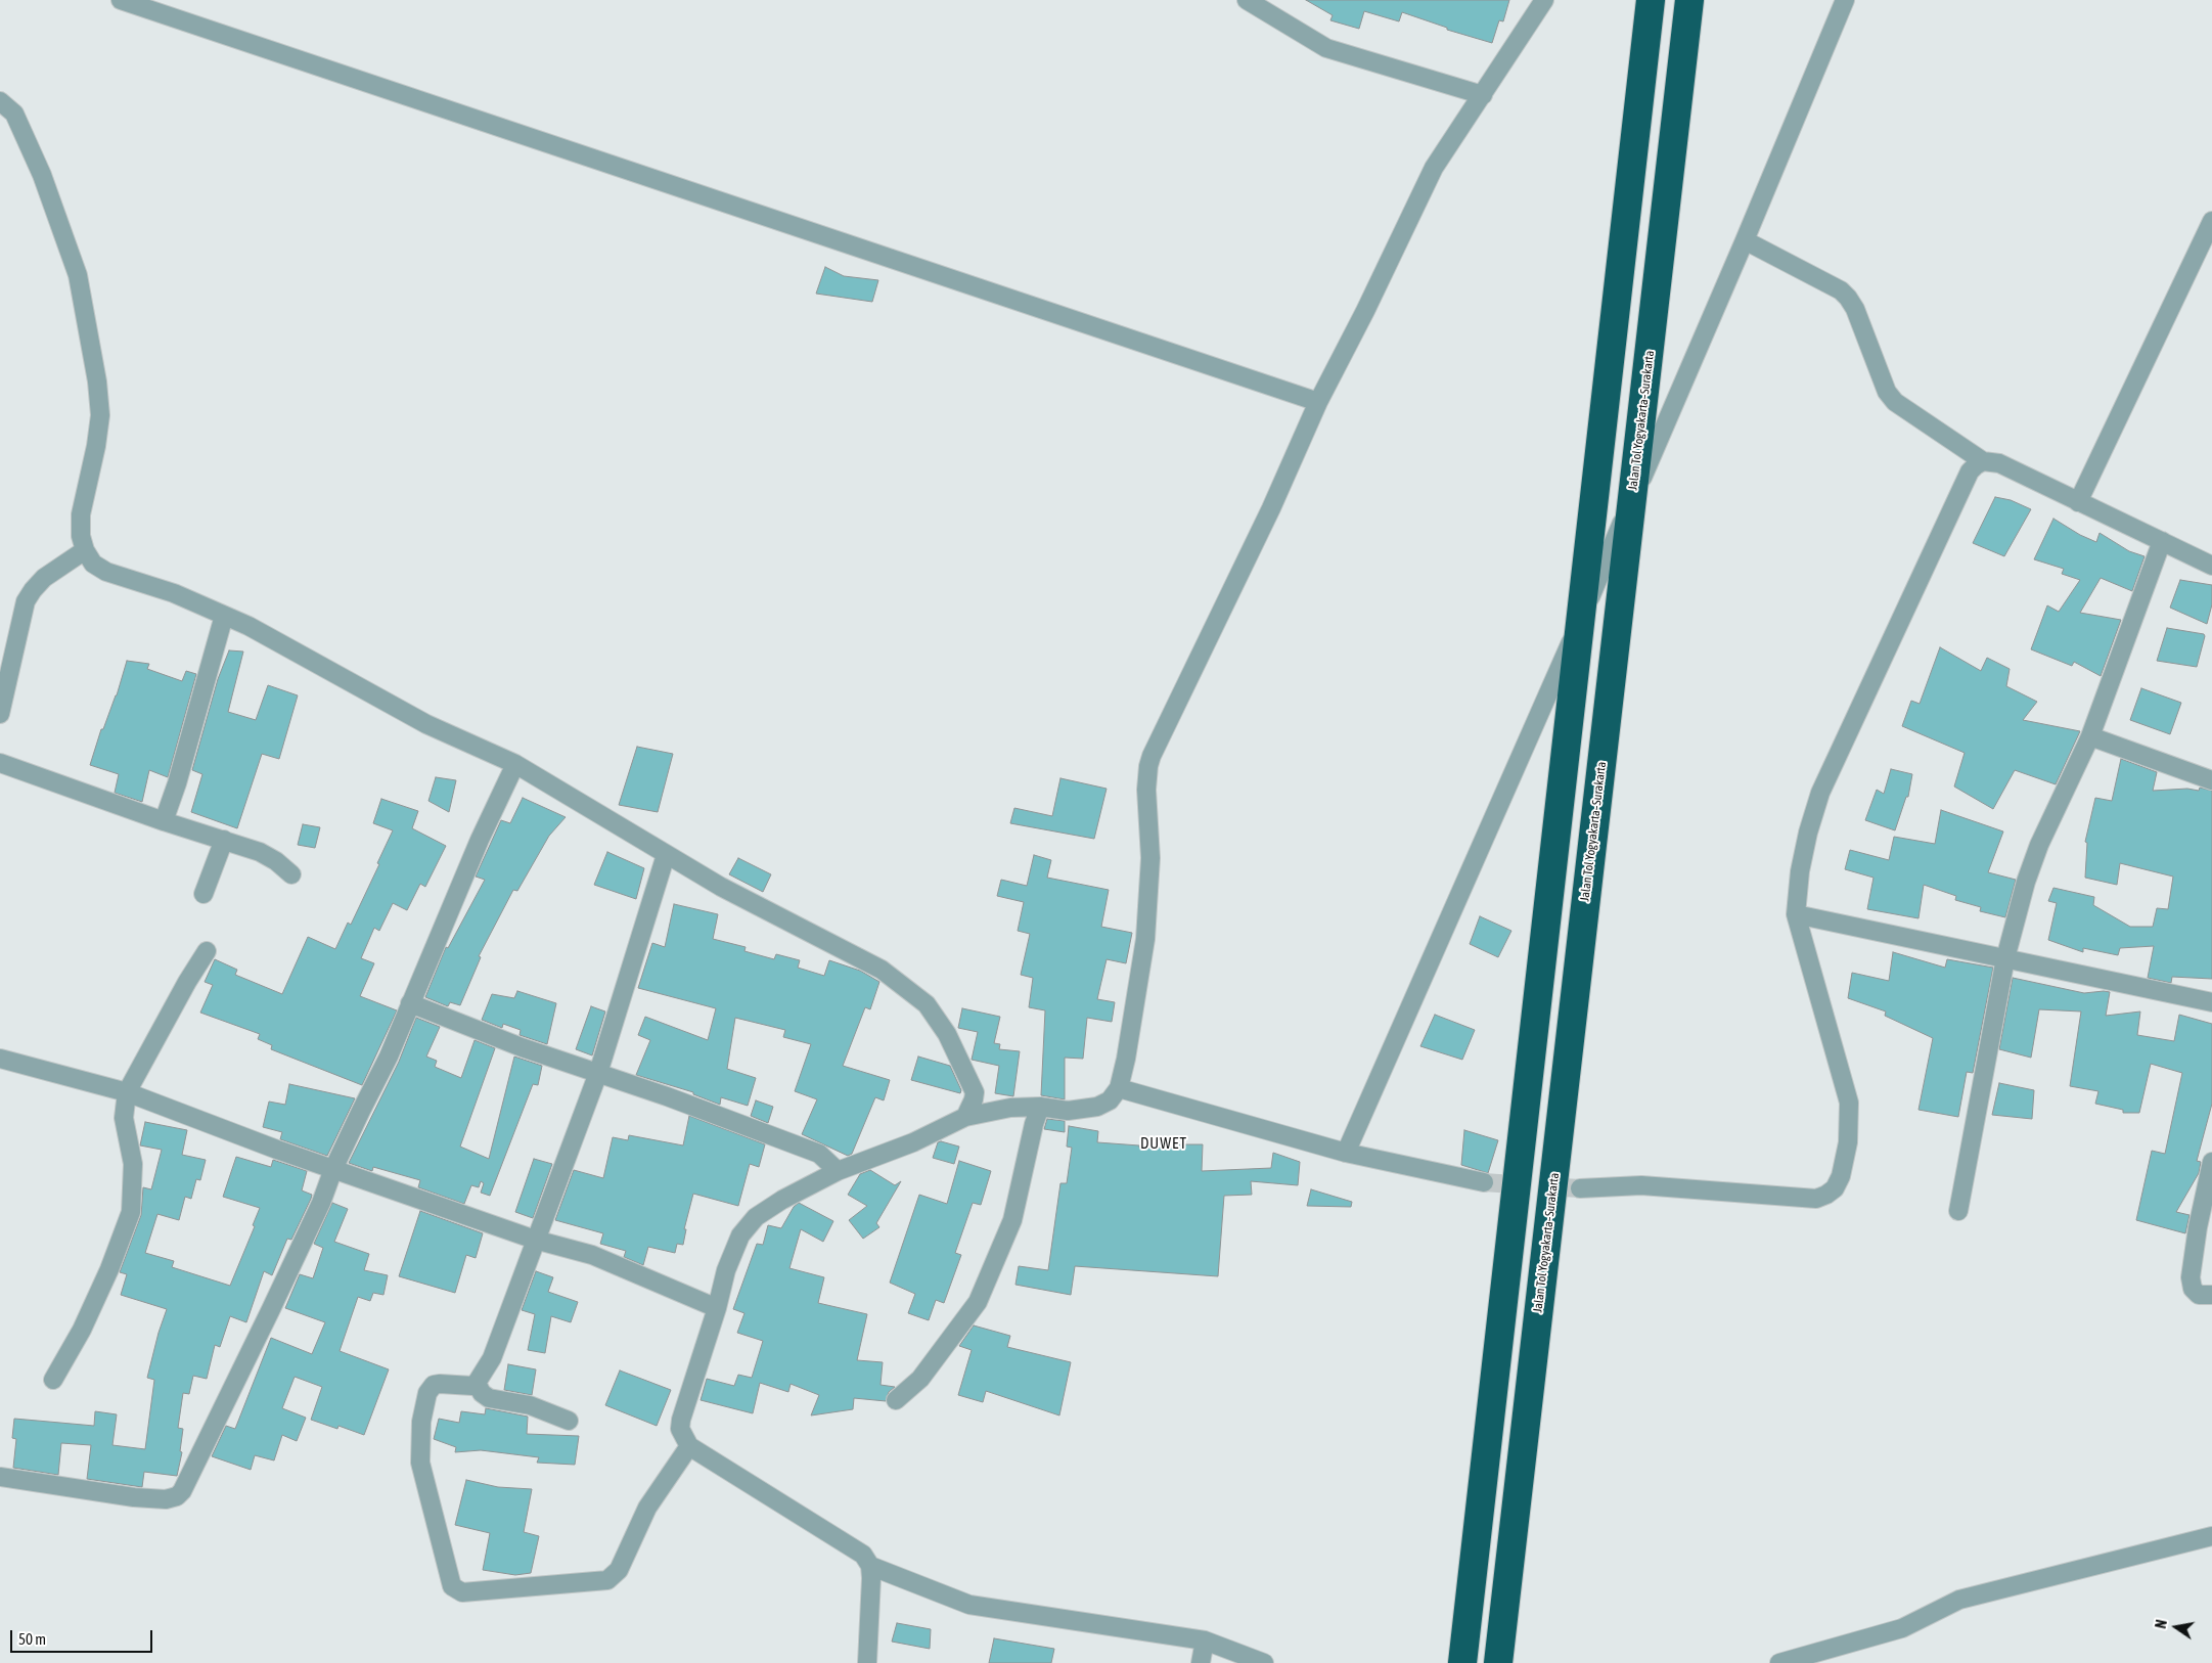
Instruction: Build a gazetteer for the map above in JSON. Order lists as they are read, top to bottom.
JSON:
{
  "streets": {
    "highway": ["Jalan Tol Yogyakarta–Surakarta"]
  },
  "districts": ["DUWET"],
  "scale_bar": "50 m",
  "north": "left"
}
